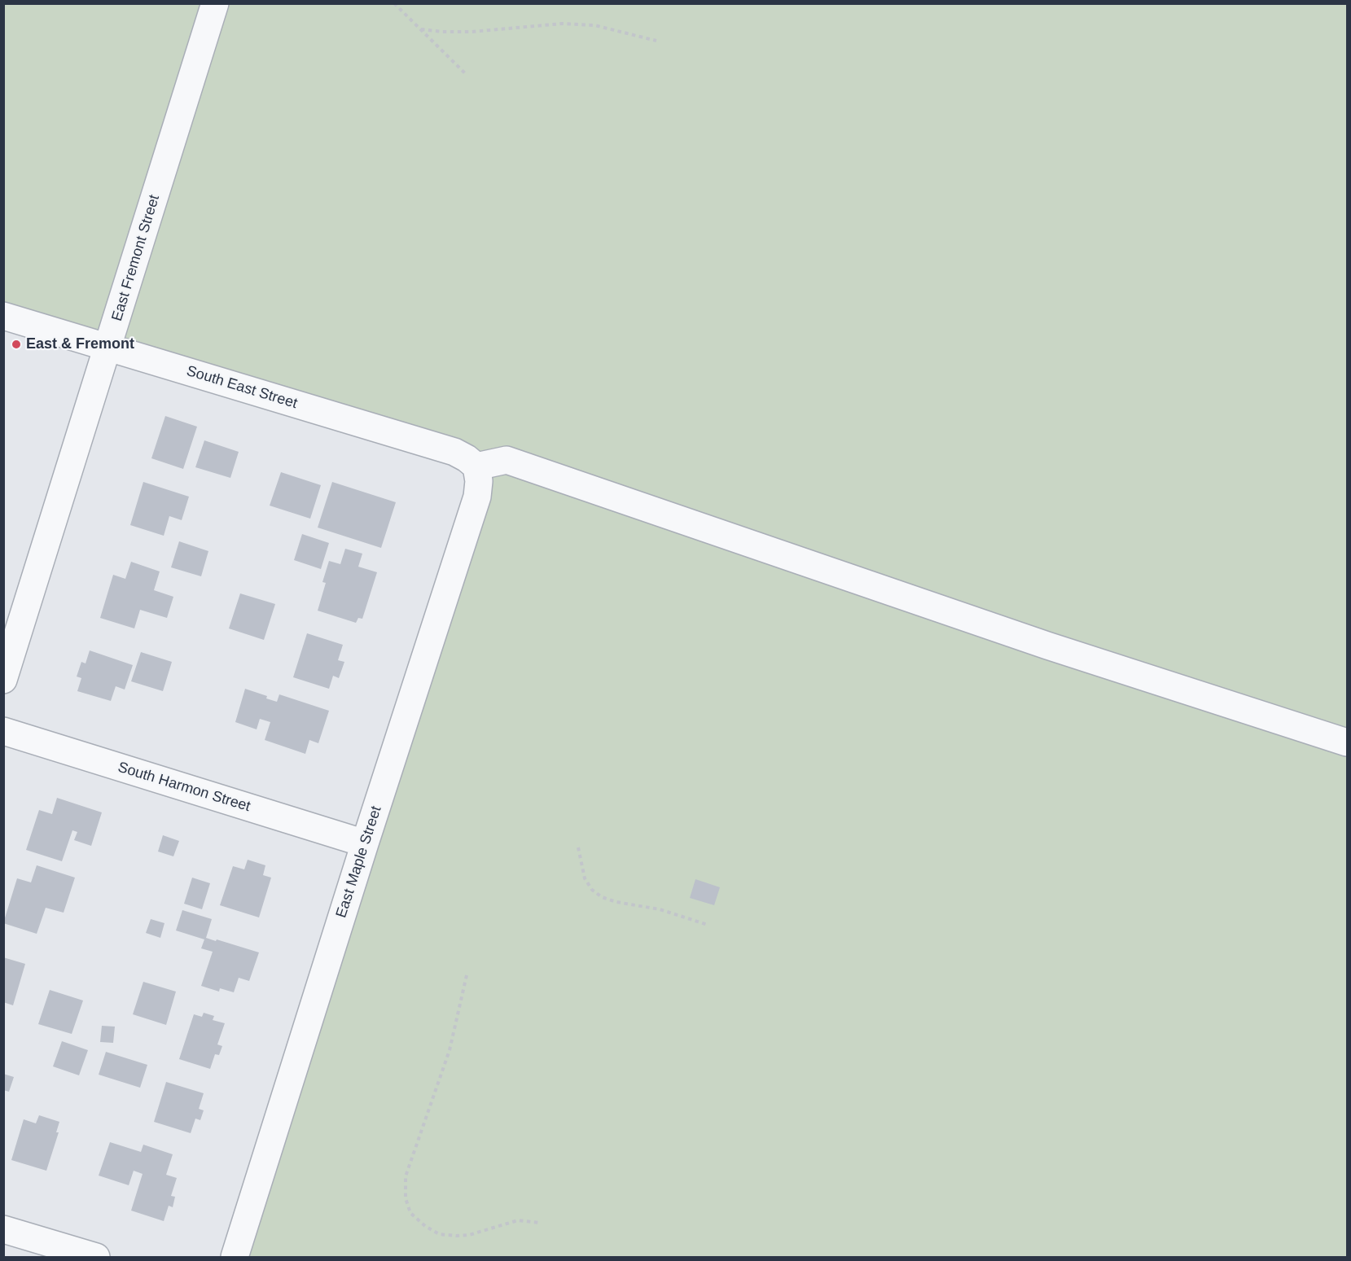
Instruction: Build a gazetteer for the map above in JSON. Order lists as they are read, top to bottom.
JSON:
{
  "streets": {
    "street": [
      "East Fremont Street",
      "South East Street",
      "South Harmon Street",
      "East Maple Street"
    ]
  },
  "crossings": [
    ["East Fremont Street", "South East Street"],
    ["South East Street", "East Maple Street"],
    ["South Harmon Street", "East Maple Street"]
  ],
  "places": ["East & Fremont"]
}
